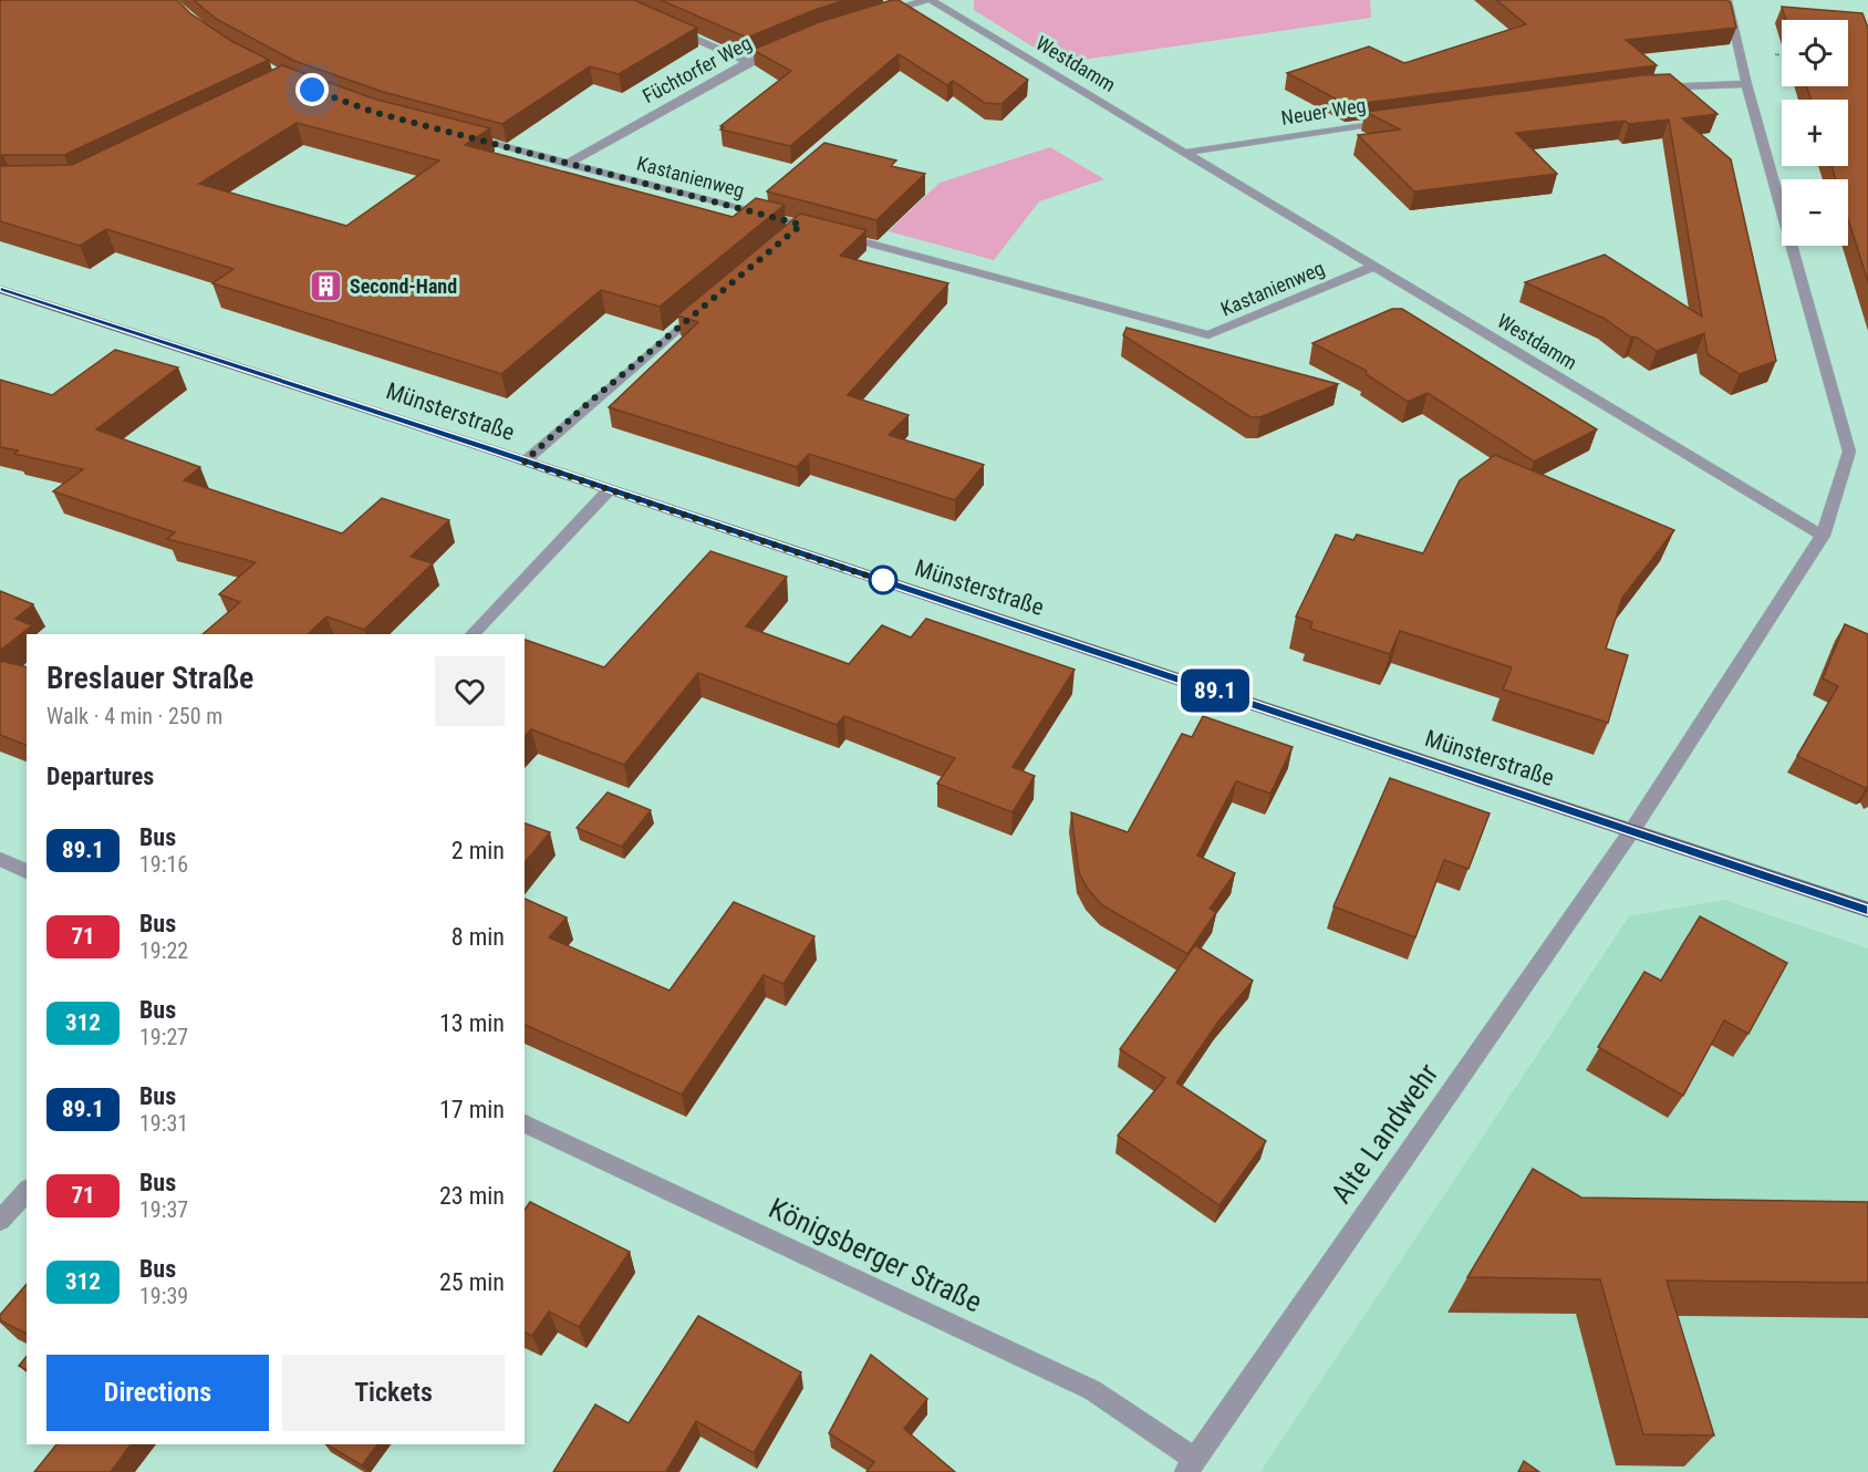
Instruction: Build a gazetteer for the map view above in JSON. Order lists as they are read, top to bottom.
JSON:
{
  "streets": {
    "main road": ["Münsterstraße"],
    "street": [
      "Westdamm",
      "Füchtorfer Weg",
      "Neuer Weg",
      "Kastanienweg",
      "Alte Landwehr",
      "Königsberger Straße"
    ]
  },
  "crossings": [
    ["Westdamm", "Neuer Weg"],
    ["Westdamm", "Kastanienweg"],
    ["Füchtorfer Weg", "Kastanienweg"],
    ["Münsterstraße", "Alte Landwehr"],
    ["Alte Landwehr", "Königsberger Straße"]
  ],
  "places": {
    "building": ["Second-Hand"]
  },
  "lines": ["bus line 89.1"],
  "page": {
    "on_map": "89.1",
    "map_buttons": ["+", "−"],
    "heading": [
      ["Breslauer Straße", "Walk · 4 min · 250 m"],
      "Departures"
    ],
    "list": [
      {
        "mark": "89.1",
        "name": "Bus",
        "note": "19:16",
        "value": "2 min"
      },
      {
        "mark": "71",
        "name": "Bus",
        "note": "19:22",
        "value": "8 min"
      },
      {
        "mark": "312",
        "name": "Bus",
        "note": "19:27",
        "value": "13 min"
      },
      {
        "mark": "89.1",
        "name": "Bus",
        "note": "19:31",
        "value": "17 min"
      },
      {
        "mark": "71",
        "name": "Bus",
        "note": "19:37",
        "value": "23 min"
      },
      {
        "mark": "312",
        "name": "Bus",
        "note": "19:39",
        "value": "25 min"
      }
    ],
    "buttons": ["Directions", "Tickets"]
  }
}
